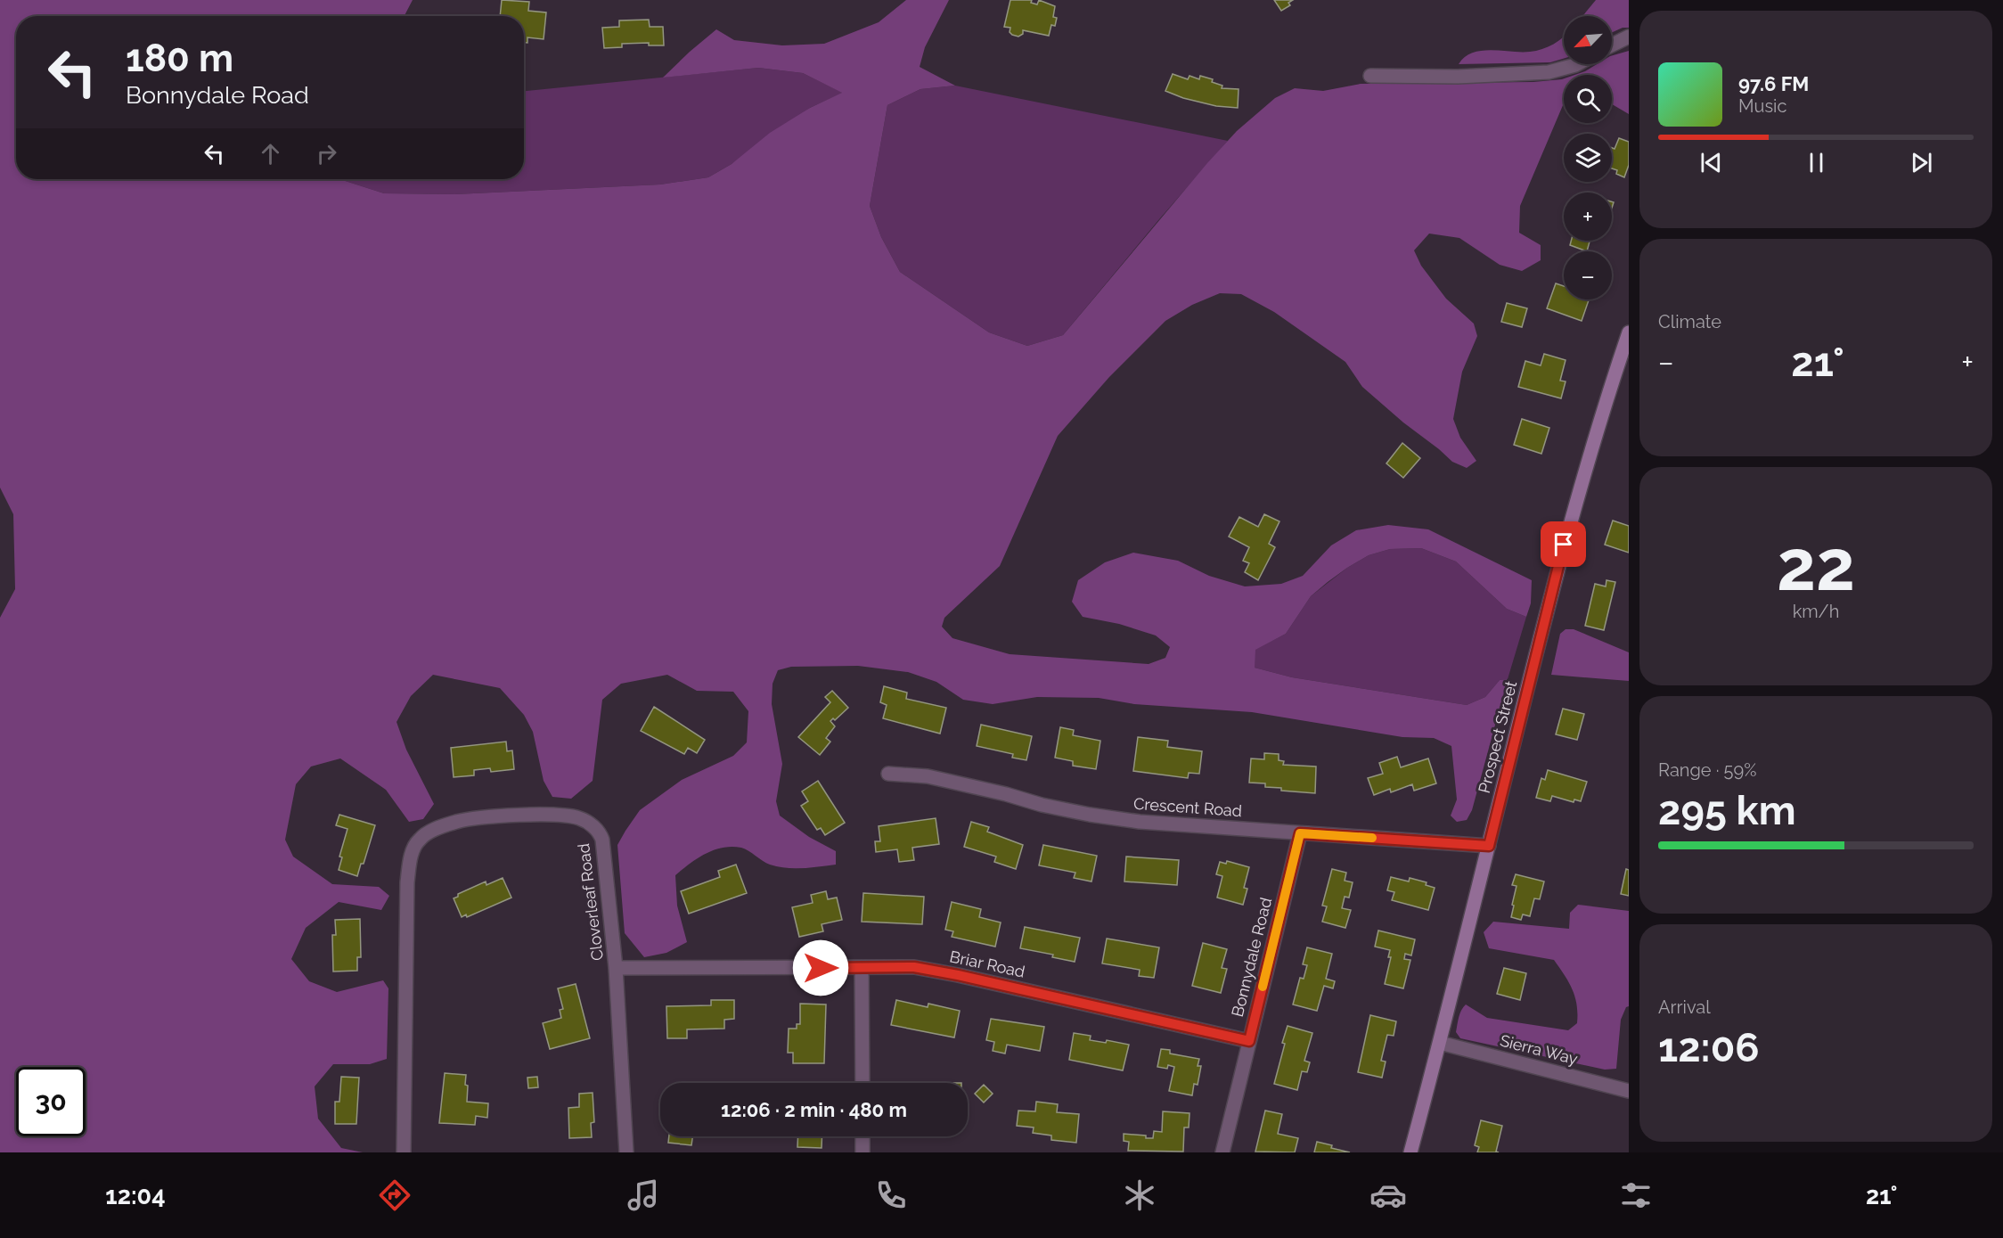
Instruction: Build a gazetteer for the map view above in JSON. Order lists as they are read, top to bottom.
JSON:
{
  "streets": {
    "main road": ["Prospect Street"],
    "street": [
      "Crescent Road",
      "Cloverleaf Road",
      "Bonnydale Road",
      "Briar Road",
      "Sierra Way"
    ]
  },
  "crossings": [
    ["Prospect Street", "Crescent Road"],
    ["Prospect Street", "Sierra Way"],
    ["Crescent Road", "Bonnydale Road"],
    ["Cloverleaf Road", "Briar Road"],
    ["Bonnydale Road", "Briar Road"]
  ],
  "north": "bottom left",
  "page": {
    "map_buttons": ["+", "−"],
    "turn": ["180 m", "Bonnydale Road"],
    "song": ["97.6 FM", "Music"],
    "tile": [
      "Climate",
      ["22", "km/h"],
      ["Range · 59%", "295 km"],
      ["Arrival", "12:06"]
    ],
    "heat": ["−", "21°", "+"],
    "limit": "30",
    "trip": "12:06 · 2 min · 480 m",
    "tabs": ["12:04", "21°"]
  }
}
